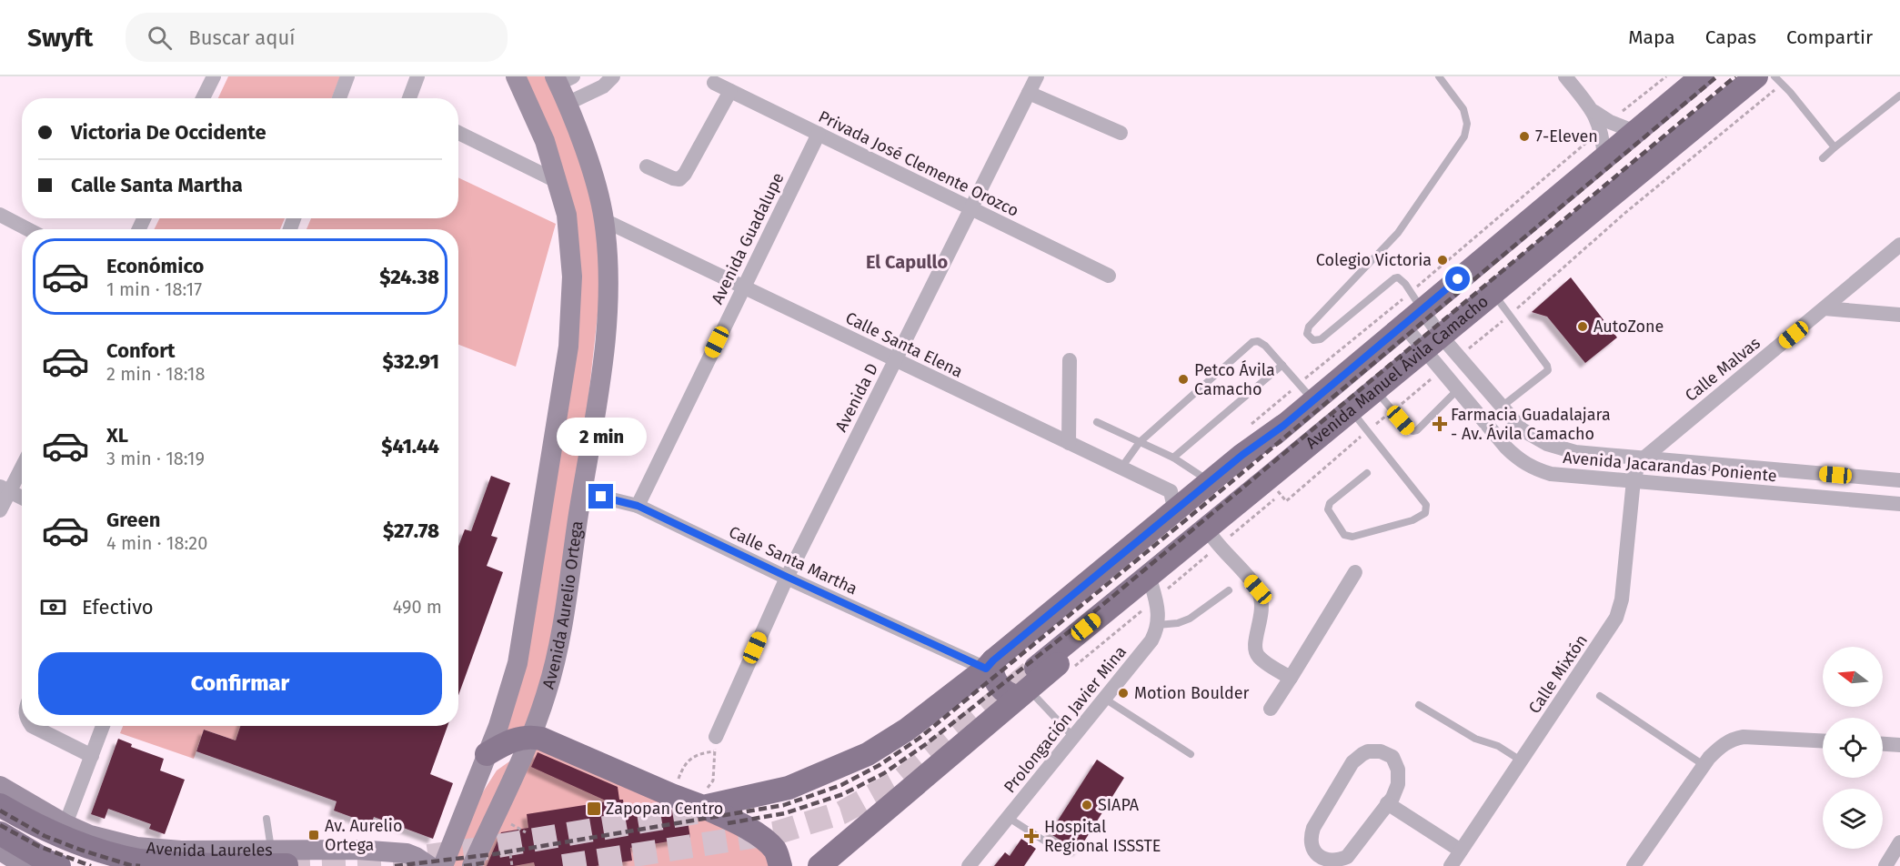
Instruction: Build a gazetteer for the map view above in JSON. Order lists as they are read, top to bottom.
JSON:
{
  "streets": {
    "main road": ["Avenida Manuel Ávila Camacho", "Avenida Aurelio Ortega", "Avenida Laureles"],
    "street": [
      "Privada José Clemente Orozco",
      "Avenida Guadalupe",
      "Calle Santa Elena",
      "Calle Malvas",
      "Avenida D",
      "Avenida Jacarandas Poniente",
      "Calle Santa Martha",
      "Calle Mixtón",
      "Prolongación Javier Mina"
    ]
  },
  "crossings": [
    ["Privada José Clemente Orozco", "Avenida Guadalupe"],
    ["Privada José Clemente Orozco", "Avenida D"],
    ["Avenida Guadalupe", "Calle Santa Elena"],
    ["Avenida Guadalupe", "Calle Santa Martha"],
    ["Calle Santa Elena", "Avenida D"],
    ["Calle Santa Elena", "Avenida Aurelio Ortega"],
    ["Calle Malvas", "Avenida Jacarandas Poniente"],
    ["Calle Malvas", "Calle Mixtón"],
    ["Avenida Manuel Ávila Camacho", "Avenida Jacarandas Poniente"],
    ["Avenida D", "Calle Santa Martha"],
    ["Avenida Jacarandas Poniente", "Calle Mixtón"],
    ["Calle Santa Martha", "Avenida Aurelio Ortega"]
  ],
  "districts": ["El Capullo"],
  "places": {
    "other": [
      "7-Eleven",
      "Colegio Victoria",
      "AutoZone",
      "Petco Ávila Camacho",
      "Motion Boulder",
      "SIAPA"
    ],
    "health": ["Farmacia Guadalajara - Av. Ávila Camacho", "Hospital Regional ISSSTE"],
    "transit": ["Zapopan Centro", "Av. Aurelio Ortega"]
  },
  "north": "left",
  "page": {
    "header": "Swyft",
    "search": "Buscar aquí",
    "nav": ["Mapa", "Capas", "Compartir"],
    "banner": ["Victoria De Occidente", "Calle Santa Martha"],
    "list": [
      {
        "name": "Económico",
        "note": "1 min · 18:17",
        "value": "$24.38"
      },
      {
        "name": "Confort",
        "note": "2 min · 18:18",
        "value": "$32.91"
      },
      {
        "name": "XL",
        "note": "3 min · 18:19",
        "value": "$41.44"
      },
      {
        "name": "Green",
        "note": "4 min · 18:20",
        "value": "$27.78"
      }
    ],
    "bubble": "2 min",
    "pay": ["Efectivo", "490 m"],
    "buttons": "Confirmar"
  }
}
